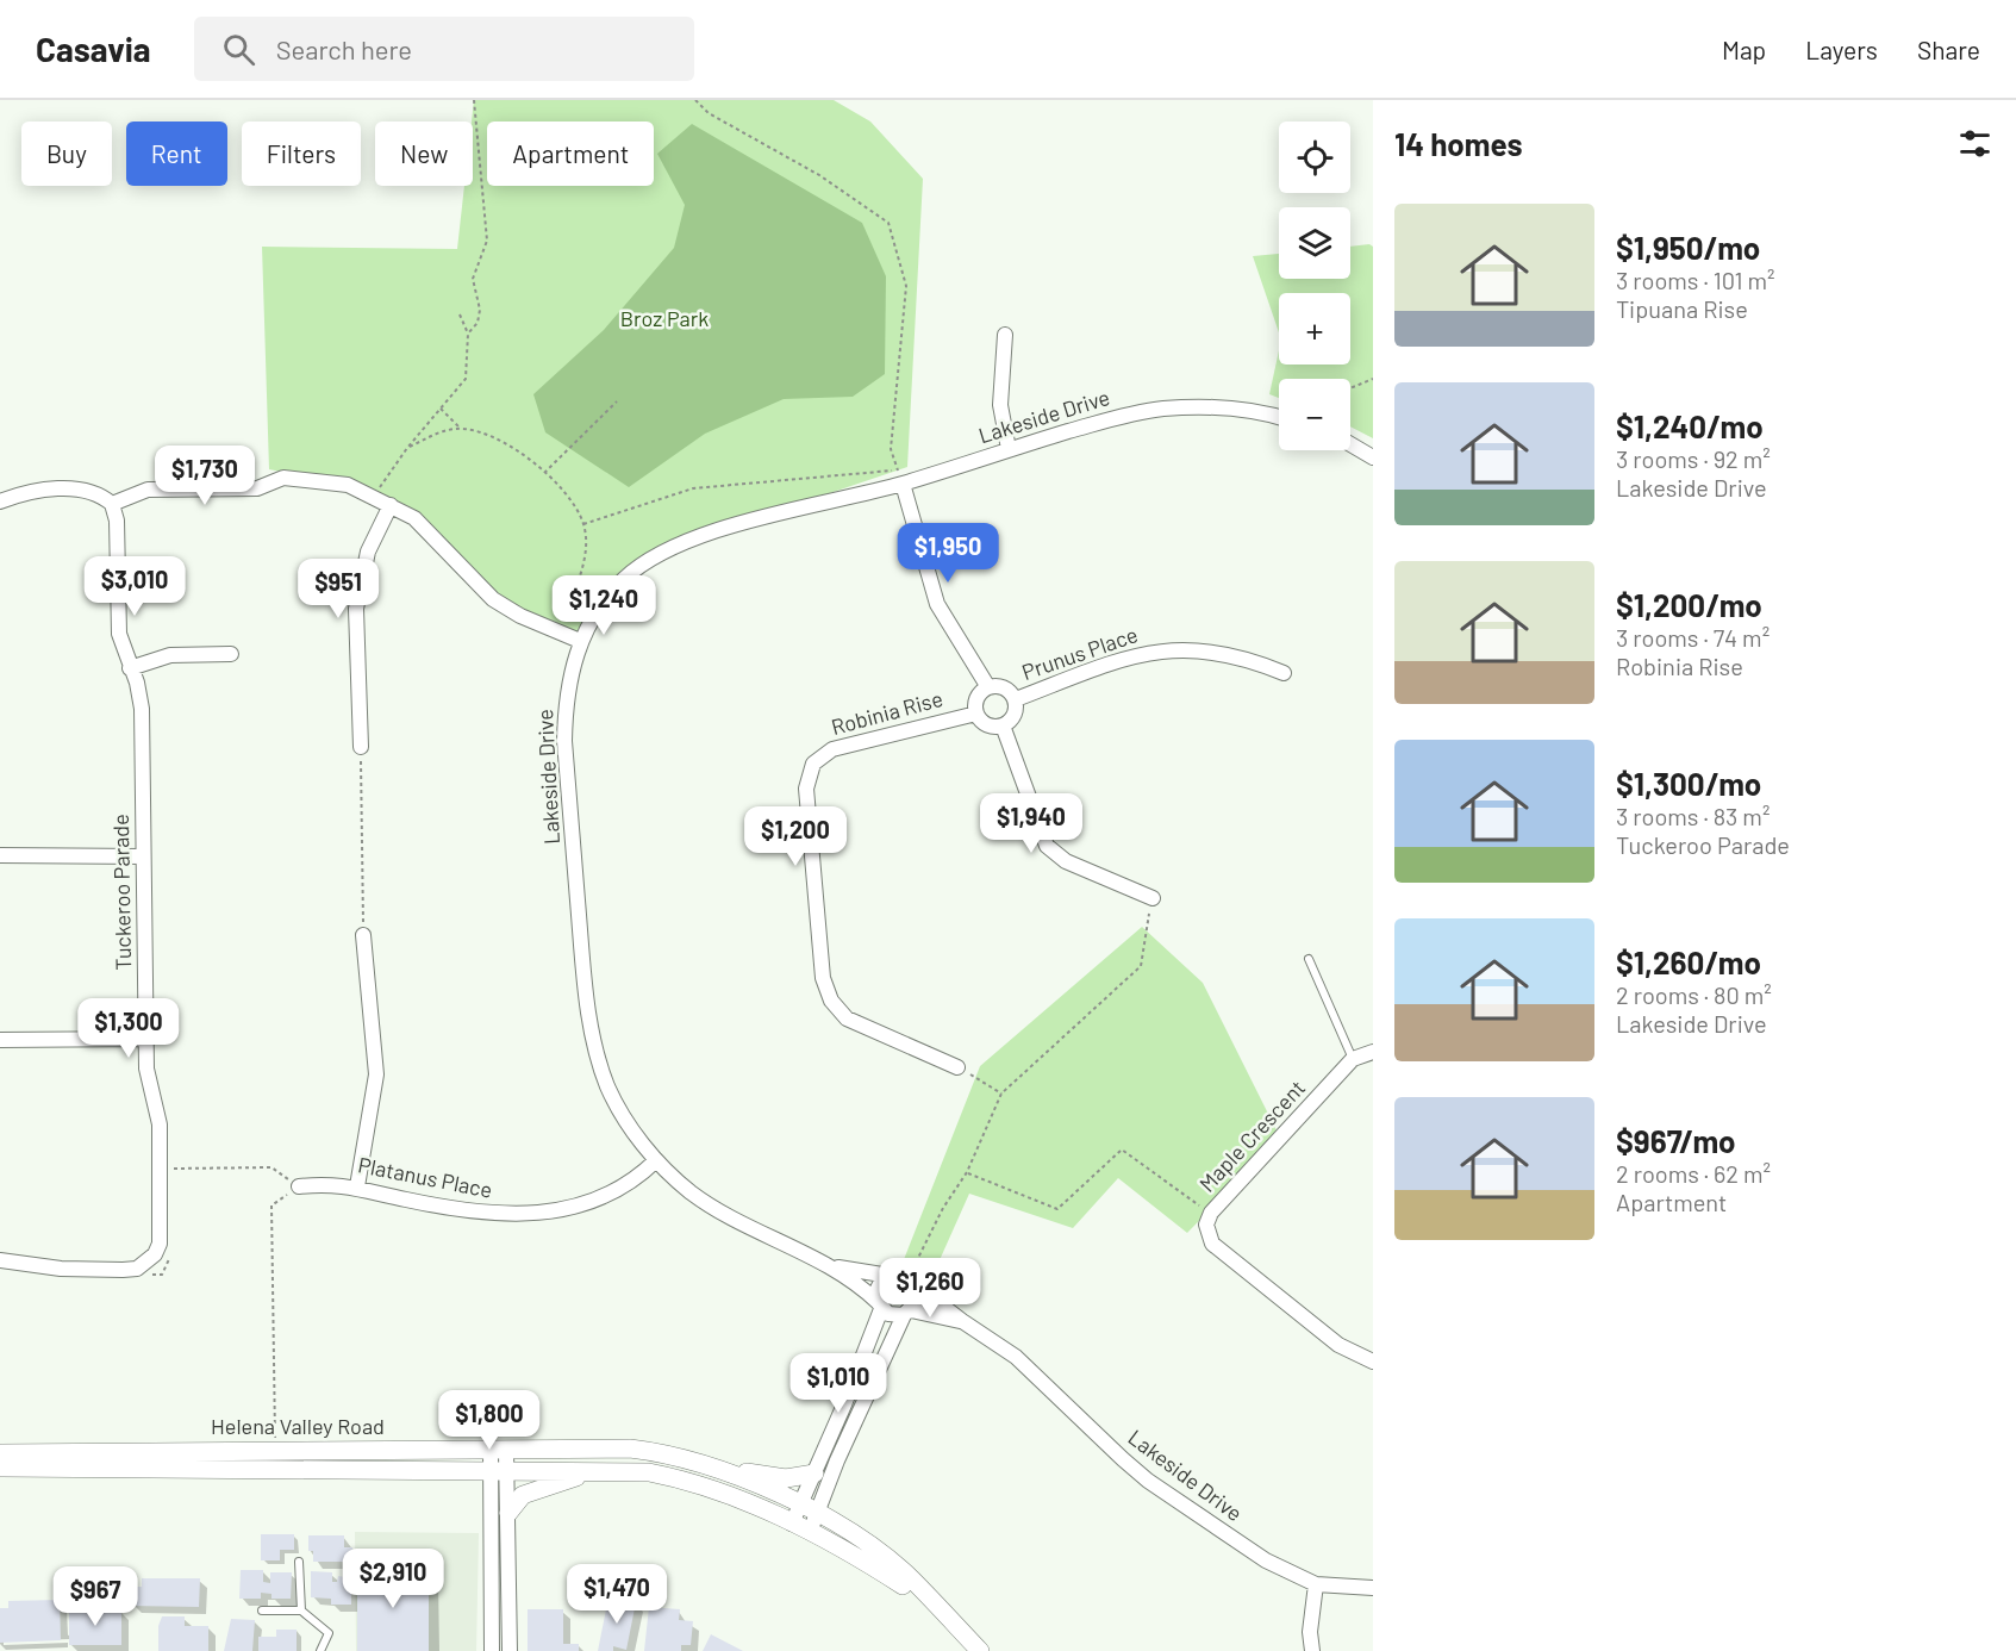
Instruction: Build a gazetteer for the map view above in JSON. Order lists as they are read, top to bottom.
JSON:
{
  "streets": {
    "street": [
      "Lakeside Drive",
      "Prunus Place",
      "Robinia Rise",
      "Tuckeroo Parade",
      "Maple Crescent",
      "Platanus Place",
      "Helena Valley Road"
    ]
  },
  "crossings": [
    ["Lakeside Drive", "Platanus Place"],
    ["Prunus Place", "Robinia Rise"]
  ],
  "parks": ["Broz Park"],
  "page": {
    "header": "Casavia",
    "search": "Search here",
    "nav": ["Map", "Layers", "Share"],
    "heading": "14 homes",
    "map_buttons": ["+", "−"],
    "chip": [
      "Buy",
      "Rent",
      "Filters",
      "New",
      "Apartment"
    ],
    "list": [
      {
        "name": "$1,950/mo",
        "note": "3 rooms · 101 m² · Tipuana Rise"
      },
      {
        "name": "$1,240/mo",
        "note": "3 rooms · 92 m² · Lakeside Drive"
      },
      {
        "name": "$1,200/mo",
        "note": "3 rooms · 74 m² · Robinia Rise"
      },
      {
        "name": "$1,300/mo",
        "note": "3 rooms · 83 m² · Tuckeroo Parade"
      },
      {
        "name": "$1,260/mo",
        "note": "2 rooms · 80 m² · Lakeside Drive"
      },
      {
        "name": "$967/mo",
        "note": "2 rooms · 62 m² · Apartment"
      }
    ],
    "price": [
      "$1,730",
      "$1,950",
      "$3,010",
      "$951",
      "$1,240",
      "$1,940",
      "$1,200",
      "$1,300",
      "$1,260",
      "$1,010",
      "$1,800",
      "$2,910",
      "$1,470",
      "$967"
    ]
  }
}
